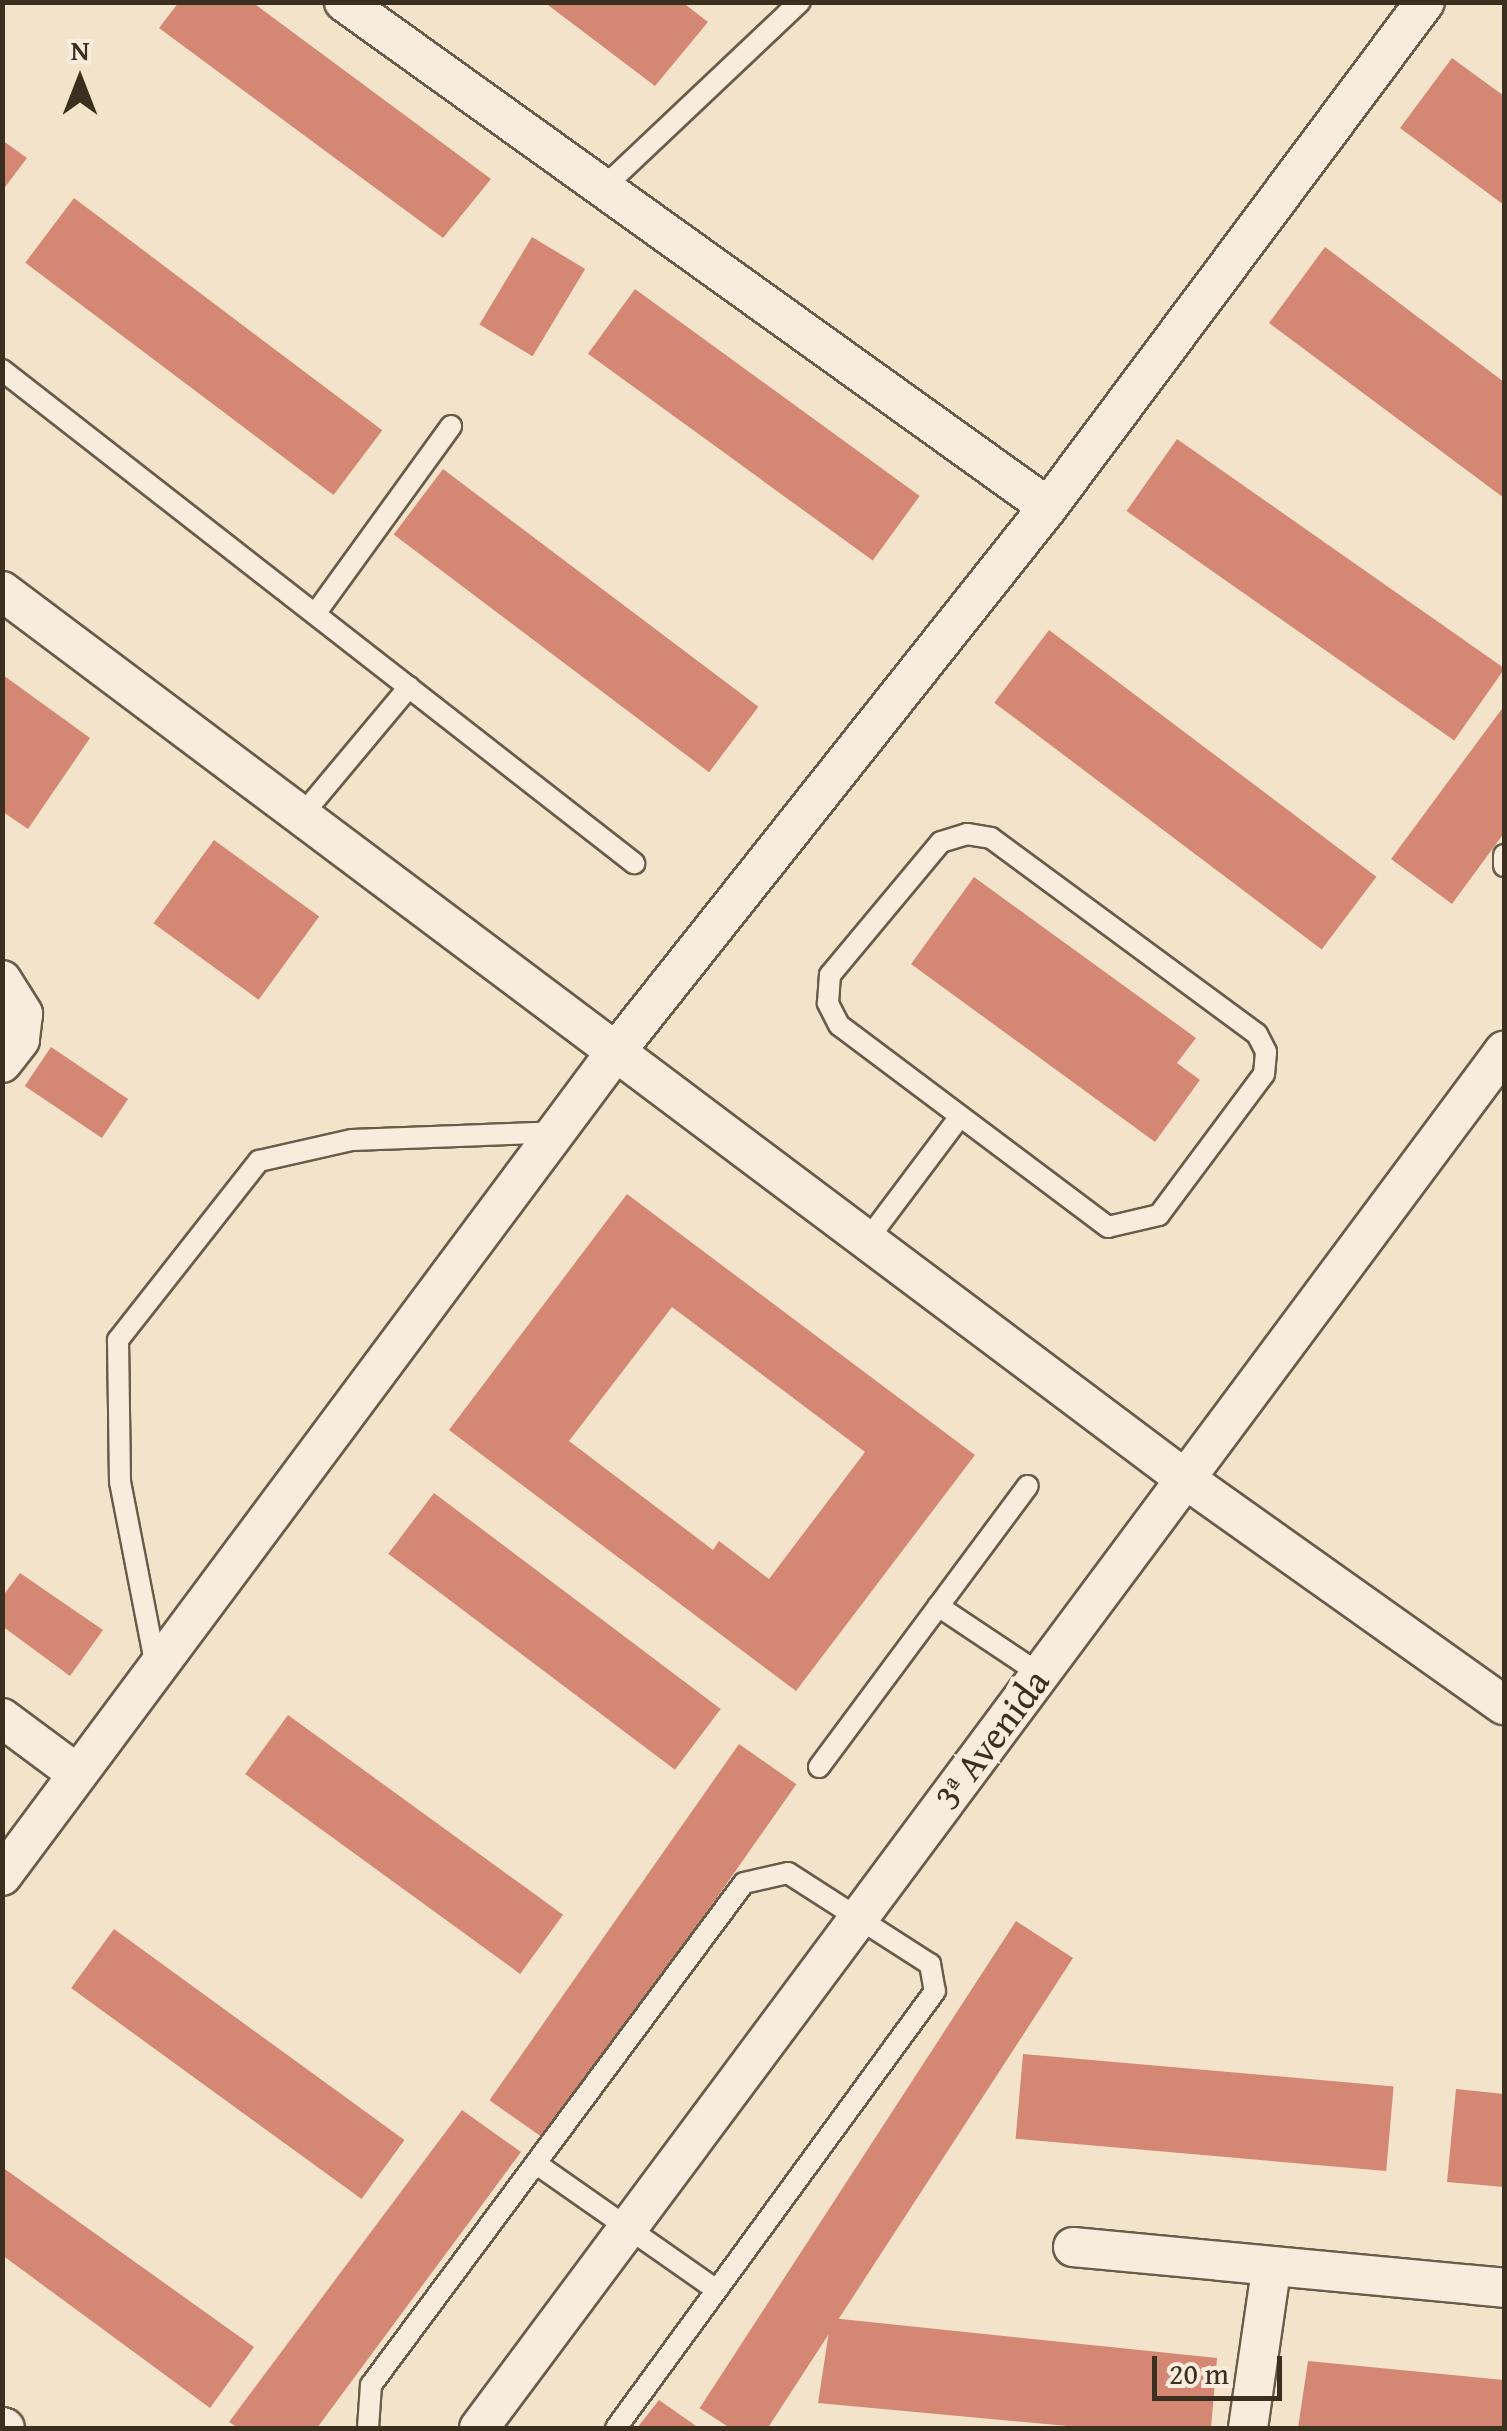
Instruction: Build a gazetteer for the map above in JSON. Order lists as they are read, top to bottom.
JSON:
{
  "streets": {
    "street": ["3ª Avenida"]
  },
  "scale_bar": "20 m",
  "north": "top"
}
